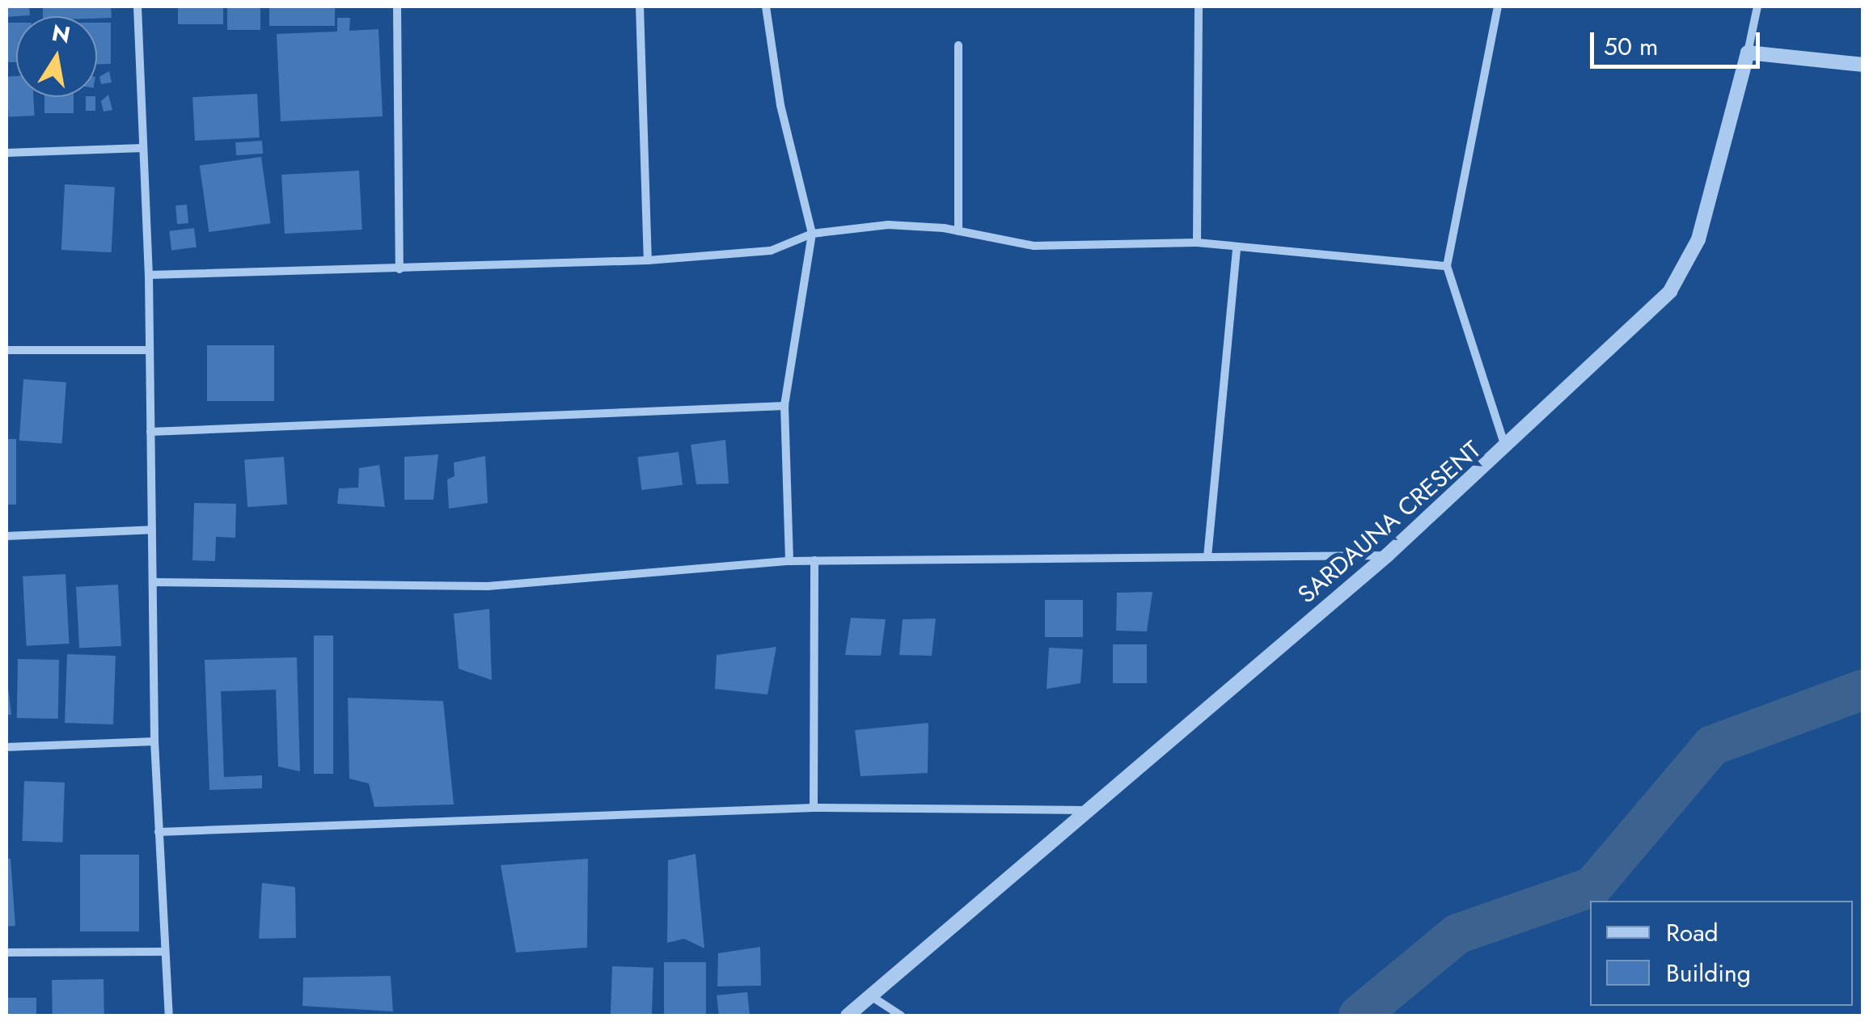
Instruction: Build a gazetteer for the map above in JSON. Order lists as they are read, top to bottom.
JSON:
{
  "streets": {
    "street": ["SARDAUNA CRESENT"]
  },
  "legend": ["Road", "Building"],
  "scale_bar": "50 m",
  "north": "top"
}
